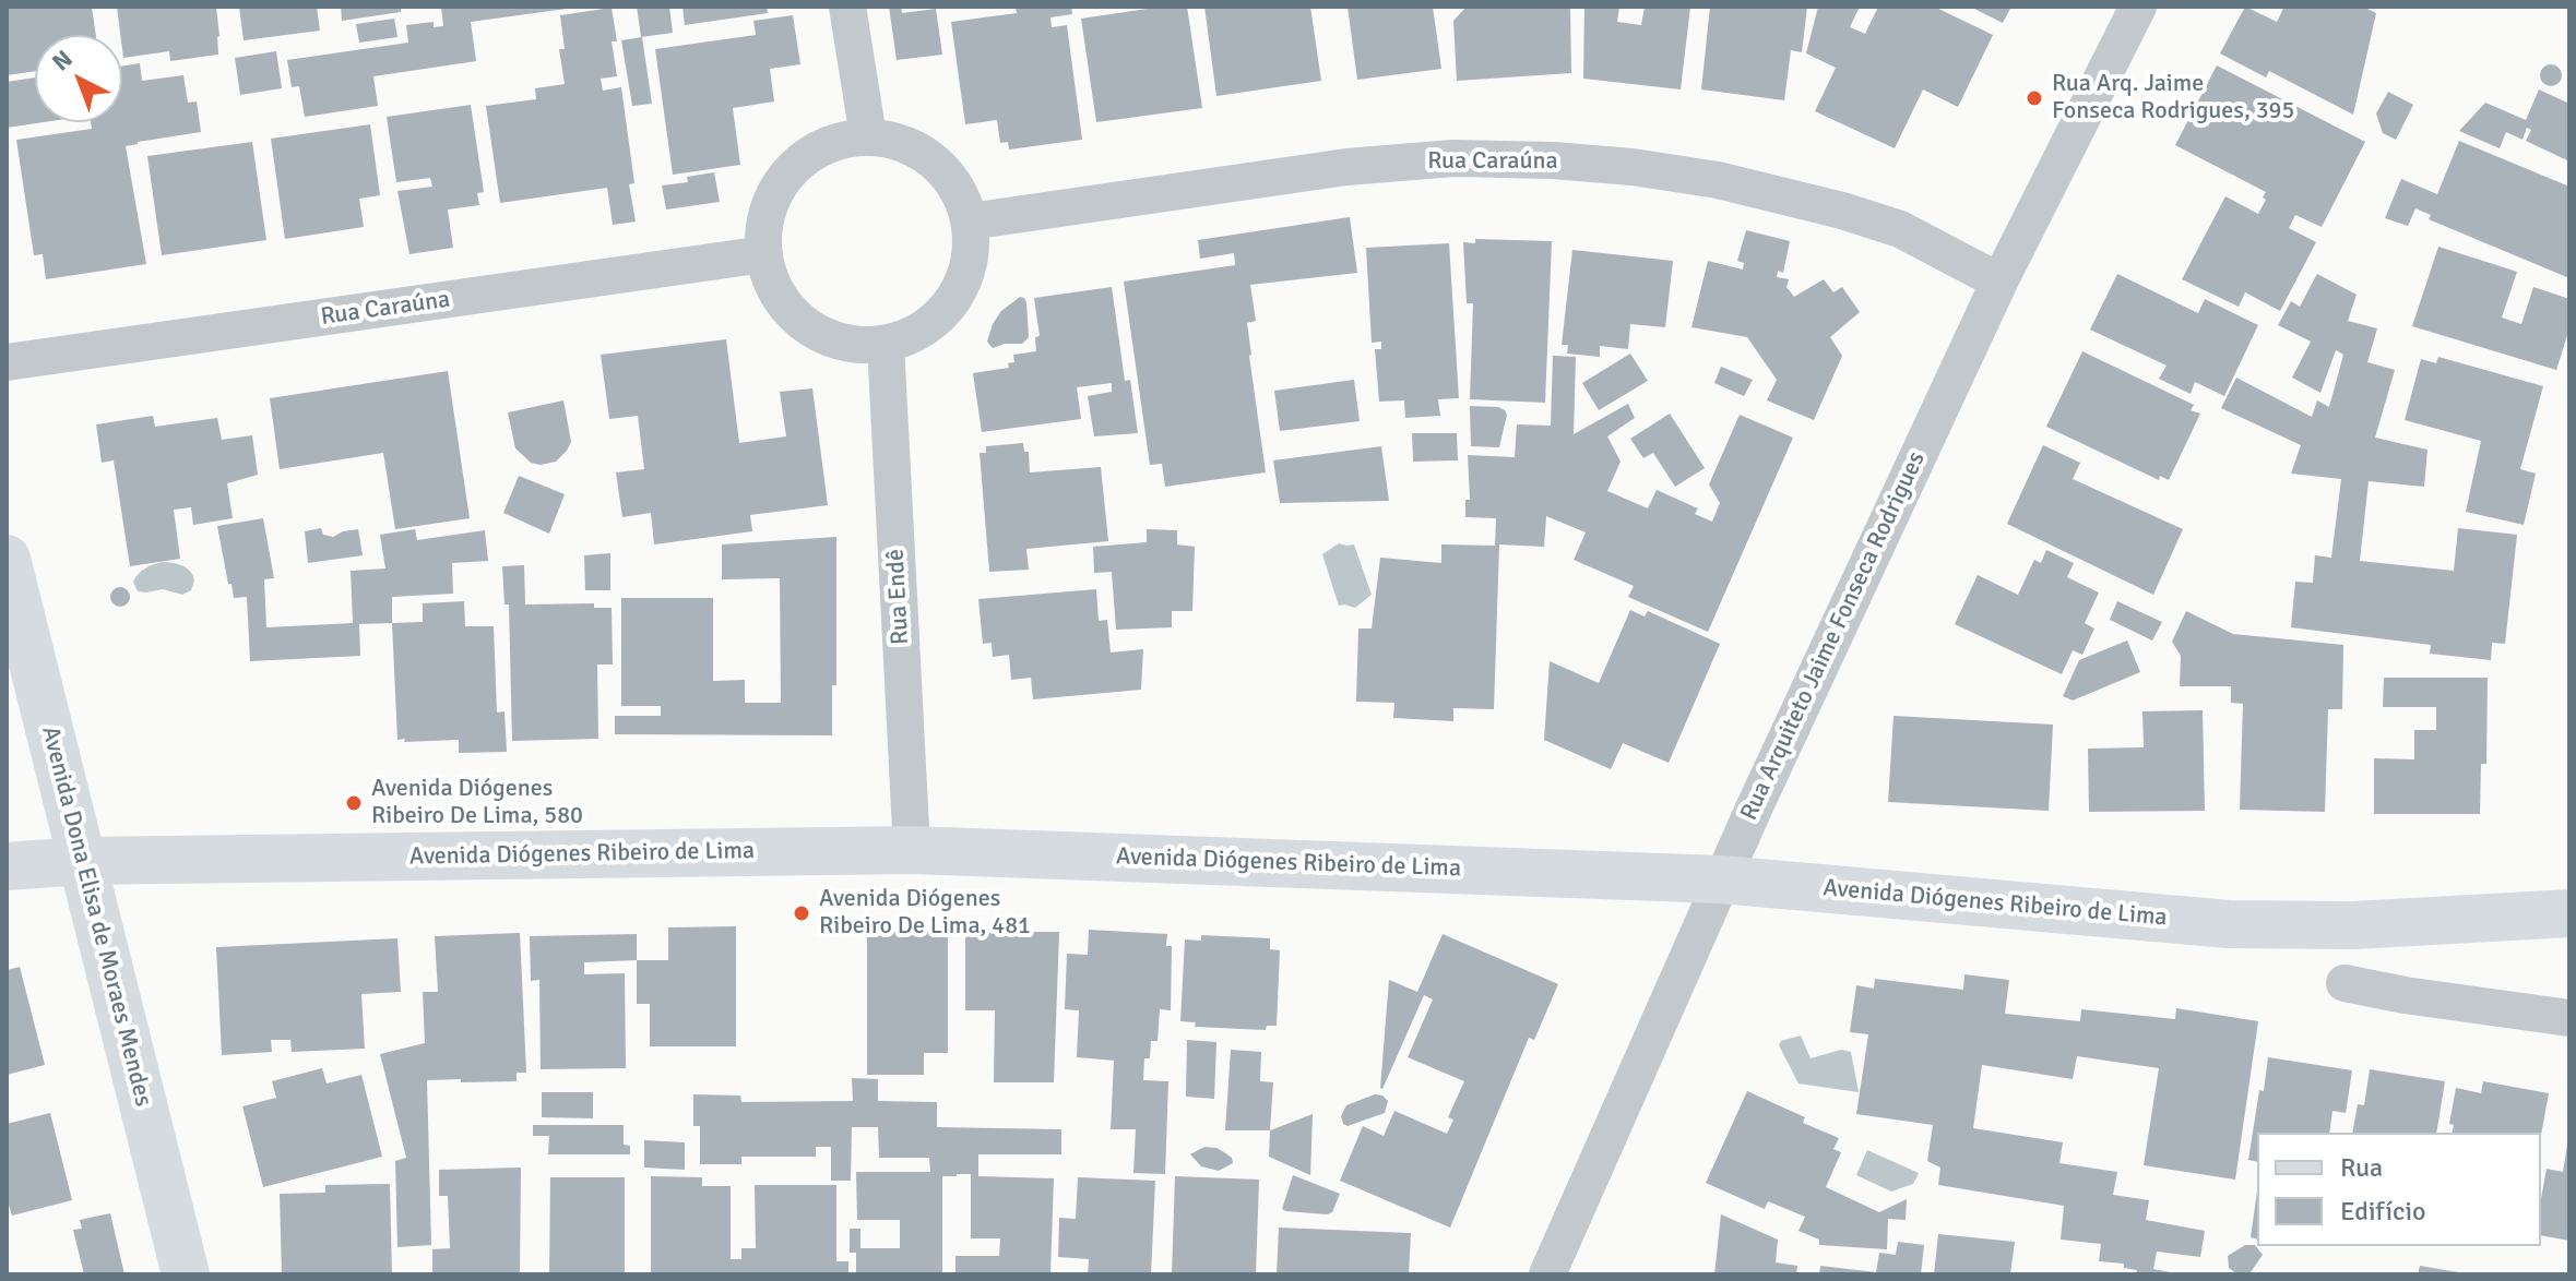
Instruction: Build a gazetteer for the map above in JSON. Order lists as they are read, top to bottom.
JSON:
{
  "streets": {
    "main road": ["Avenida Diógenes Ribeiro de Lima", "Avenida Dona Elisa de Moraes Mendes"],
    "street": ["Rua Caraúna", "Rua Endê", "Rua Arquiteto Jaime Fonseca Rodrigues"]
  },
  "crossings": [
    ["Rua Caraúna", "Rua Endê"],
    ["Rua Caraúna", "Rua Arquiteto Jaime Fonseca Rodrigues"],
    ["Rua Endê", "Avenida Diógenes Ribeiro de Lima"],
    ["Rua Arquiteto Jaime Fonseca Rodrigues", "Avenida Diógenes Ribeiro de Lima"],
    ["Avenida Diógenes Ribeiro de Lima", "Avenida Dona Elisa de Moraes Mendes"]
  ],
  "places": ["Rua Arq. Jaime Fonseca Rodrigues, 395", "Avenida Diógenes Ribeiro De Lima, 580", "Avenida Diógenes Ribeiro De Lima, 481"],
  "legend": ["Rua", "Edifício"],
  "north": "top left"
}
